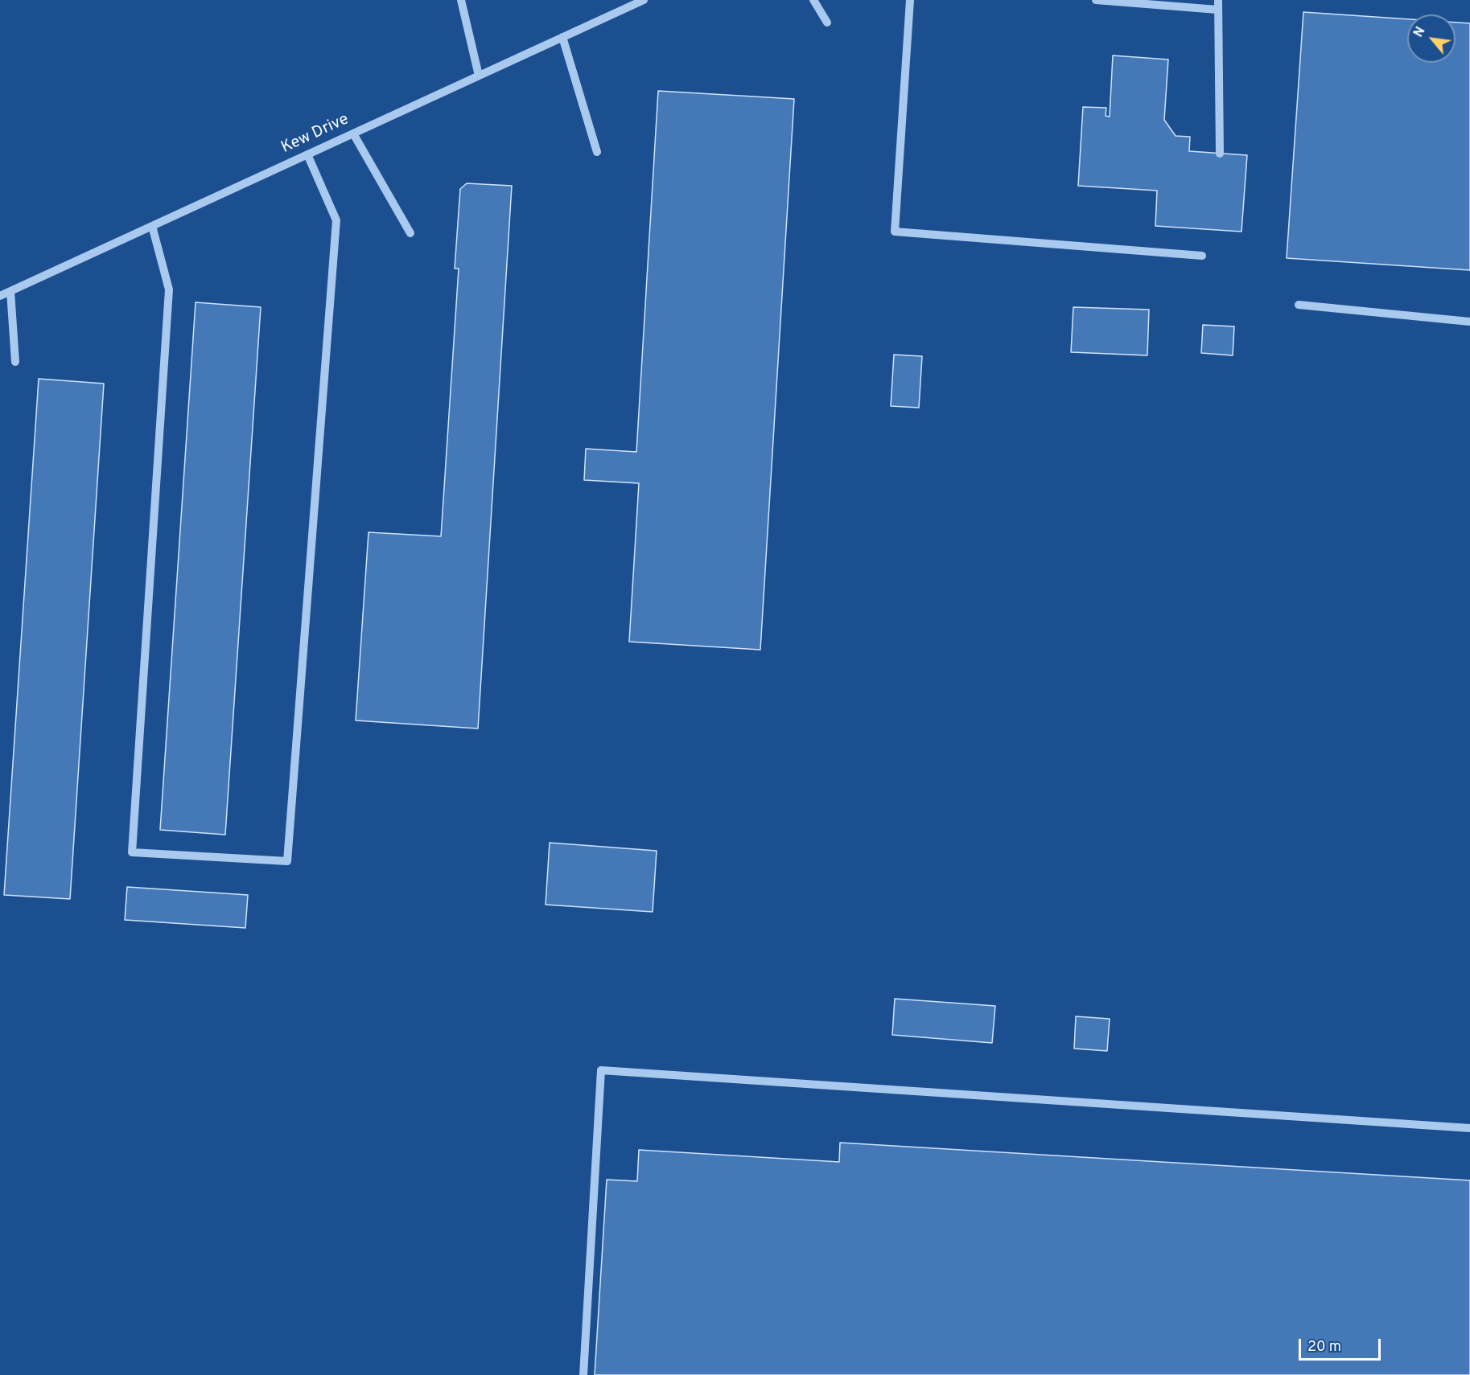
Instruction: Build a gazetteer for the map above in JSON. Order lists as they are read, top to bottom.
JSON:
{
  "streets": {
    "street": ["Kew Drive"]
  },
  "scale_bar": "20 m",
  "north": "top left"
}
